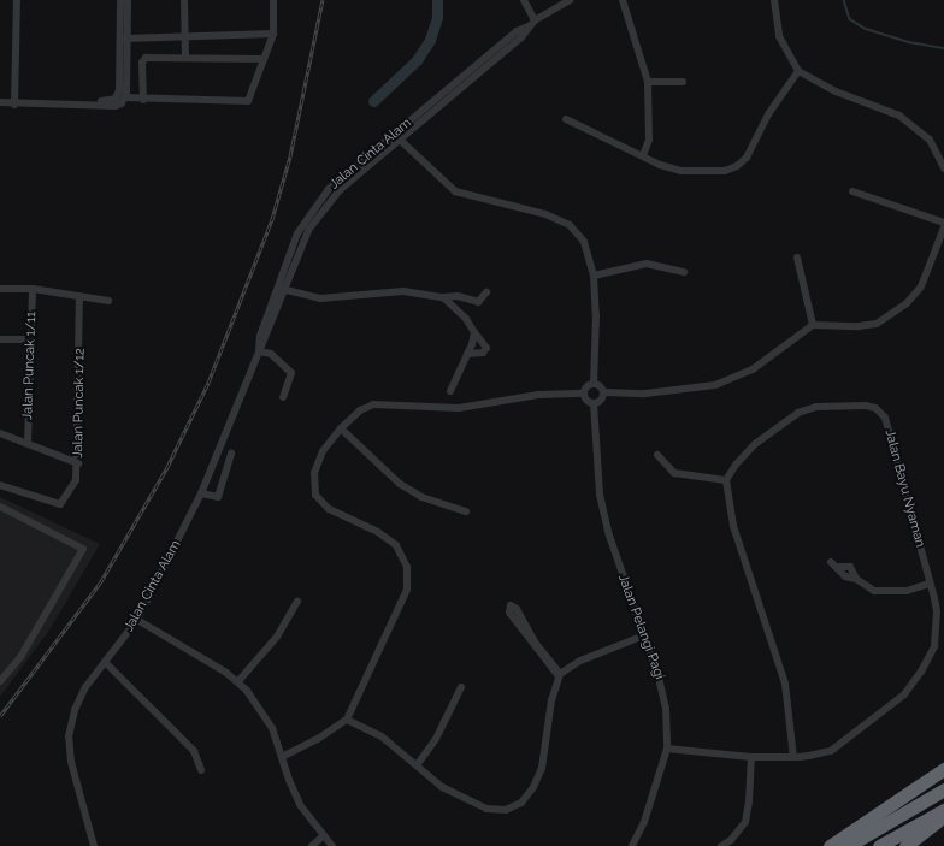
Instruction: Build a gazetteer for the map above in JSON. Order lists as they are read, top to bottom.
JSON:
{
  "streets": {
    "street": [
      "Jalan Cinta Alam",
      "Jalan Puncak 1/11",
      "Jalan Puncak 1/12",
      "Jalan Bayu Nyaman",
      "Jalan Pelangi Pagi"
    ]
  },
  "crossings": [
    ["Jalan Bayu Nyaman", "Jalan Pelangi Pagi"]
  ]
}
